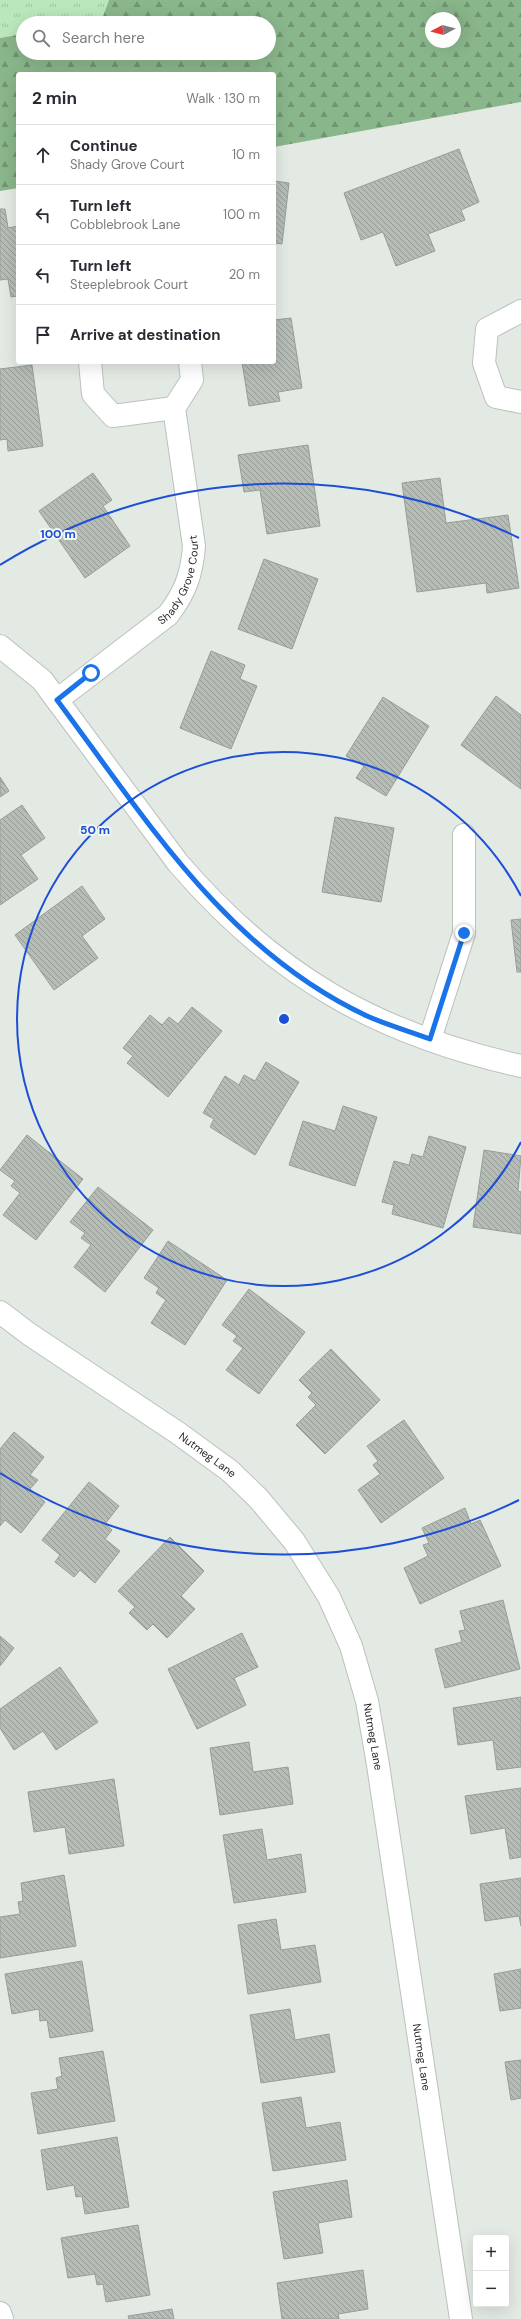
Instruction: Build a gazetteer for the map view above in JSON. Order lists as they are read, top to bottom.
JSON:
{
  "streets": {
    "street": ["Shady Grove Court", "Nutmeg Lane"]
  },
  "north": "left",
  "page": {
    "search": "Search here",
    "heading": ["2 min", "Walk · 130 m"],
    "list": [
      ["Continue", "Shady Grove Court", "10 m"],
      ["Turn left", "Cobblebrook Lane", "100 m"],
      ["Turn left", "Steeplebrook Court", "20 m"],
      "Arrive at destination"
    ],
    "map_buttons": ["+", "−"]
  },
  "rings": ["100 m", "50 m"]
}
